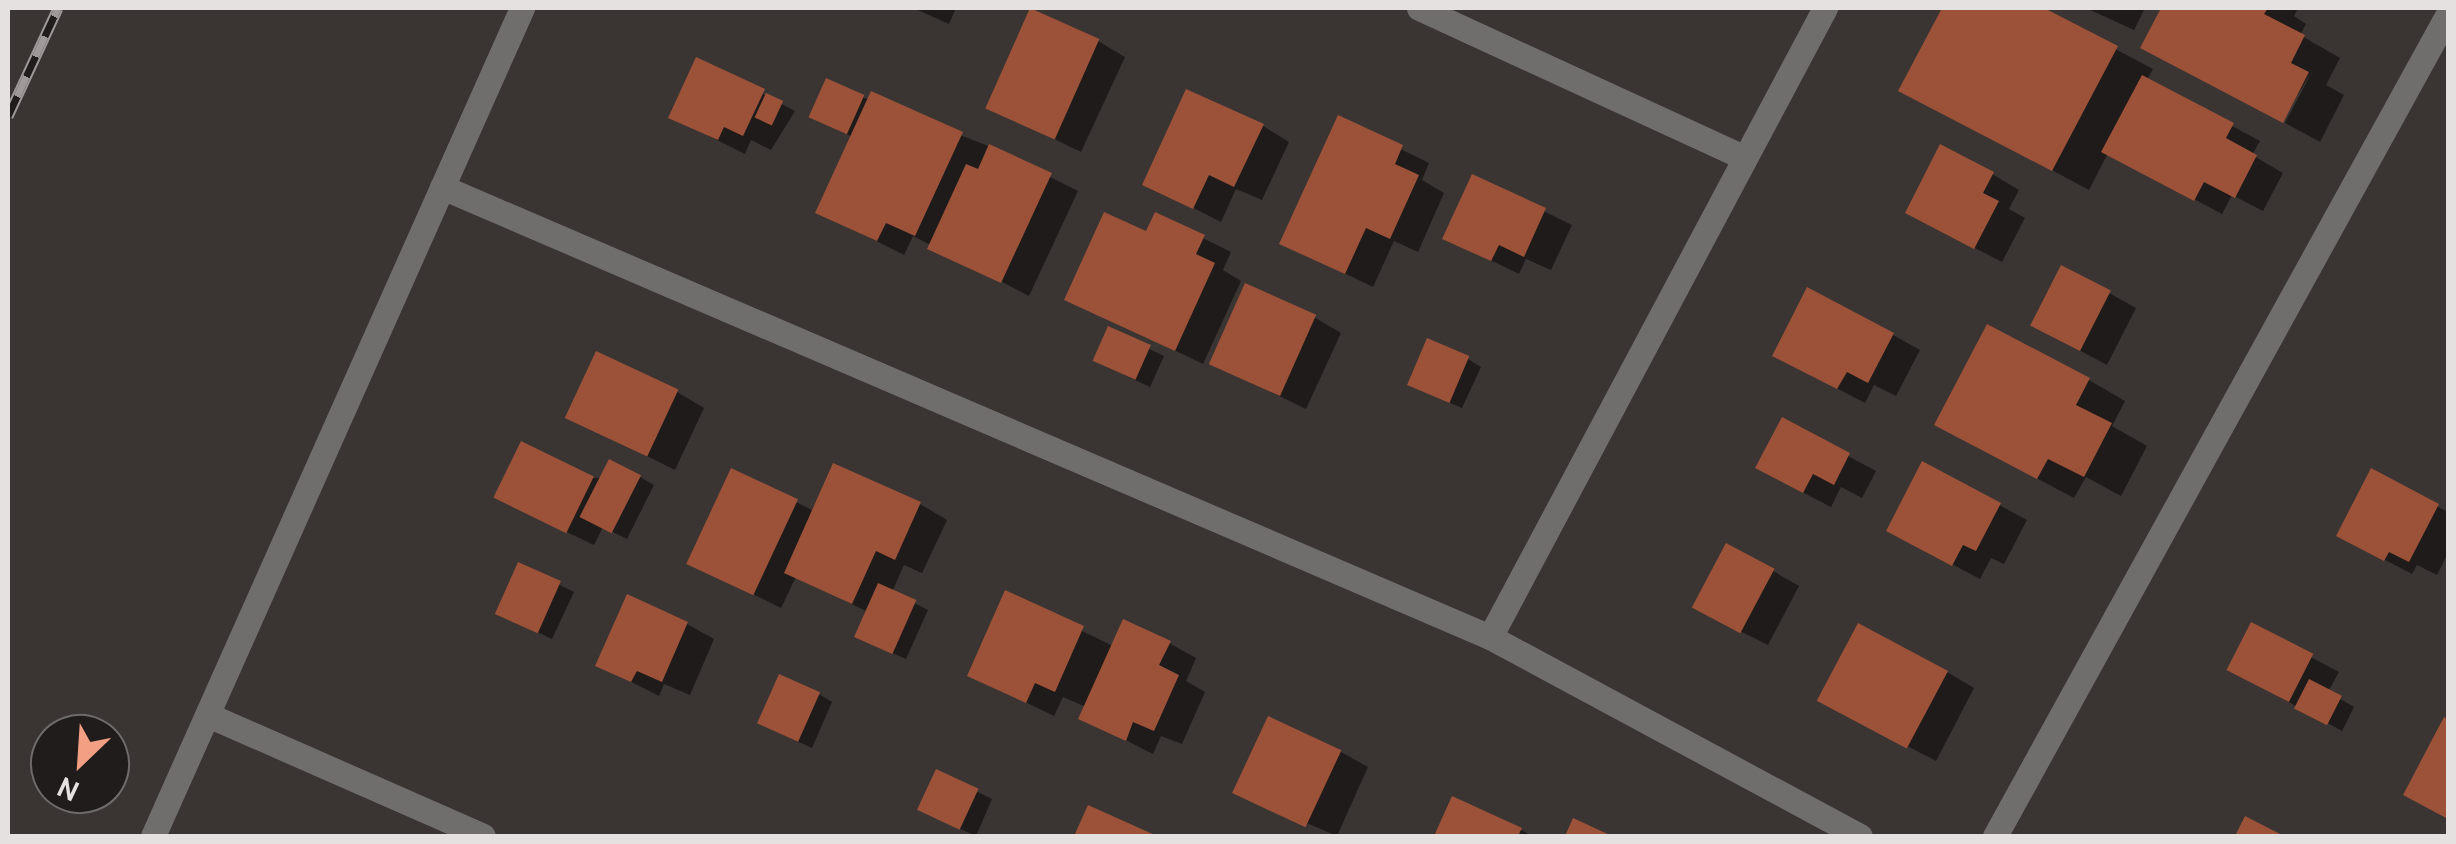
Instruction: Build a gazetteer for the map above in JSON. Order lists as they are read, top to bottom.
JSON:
{
  "north": "bottom left"
}
